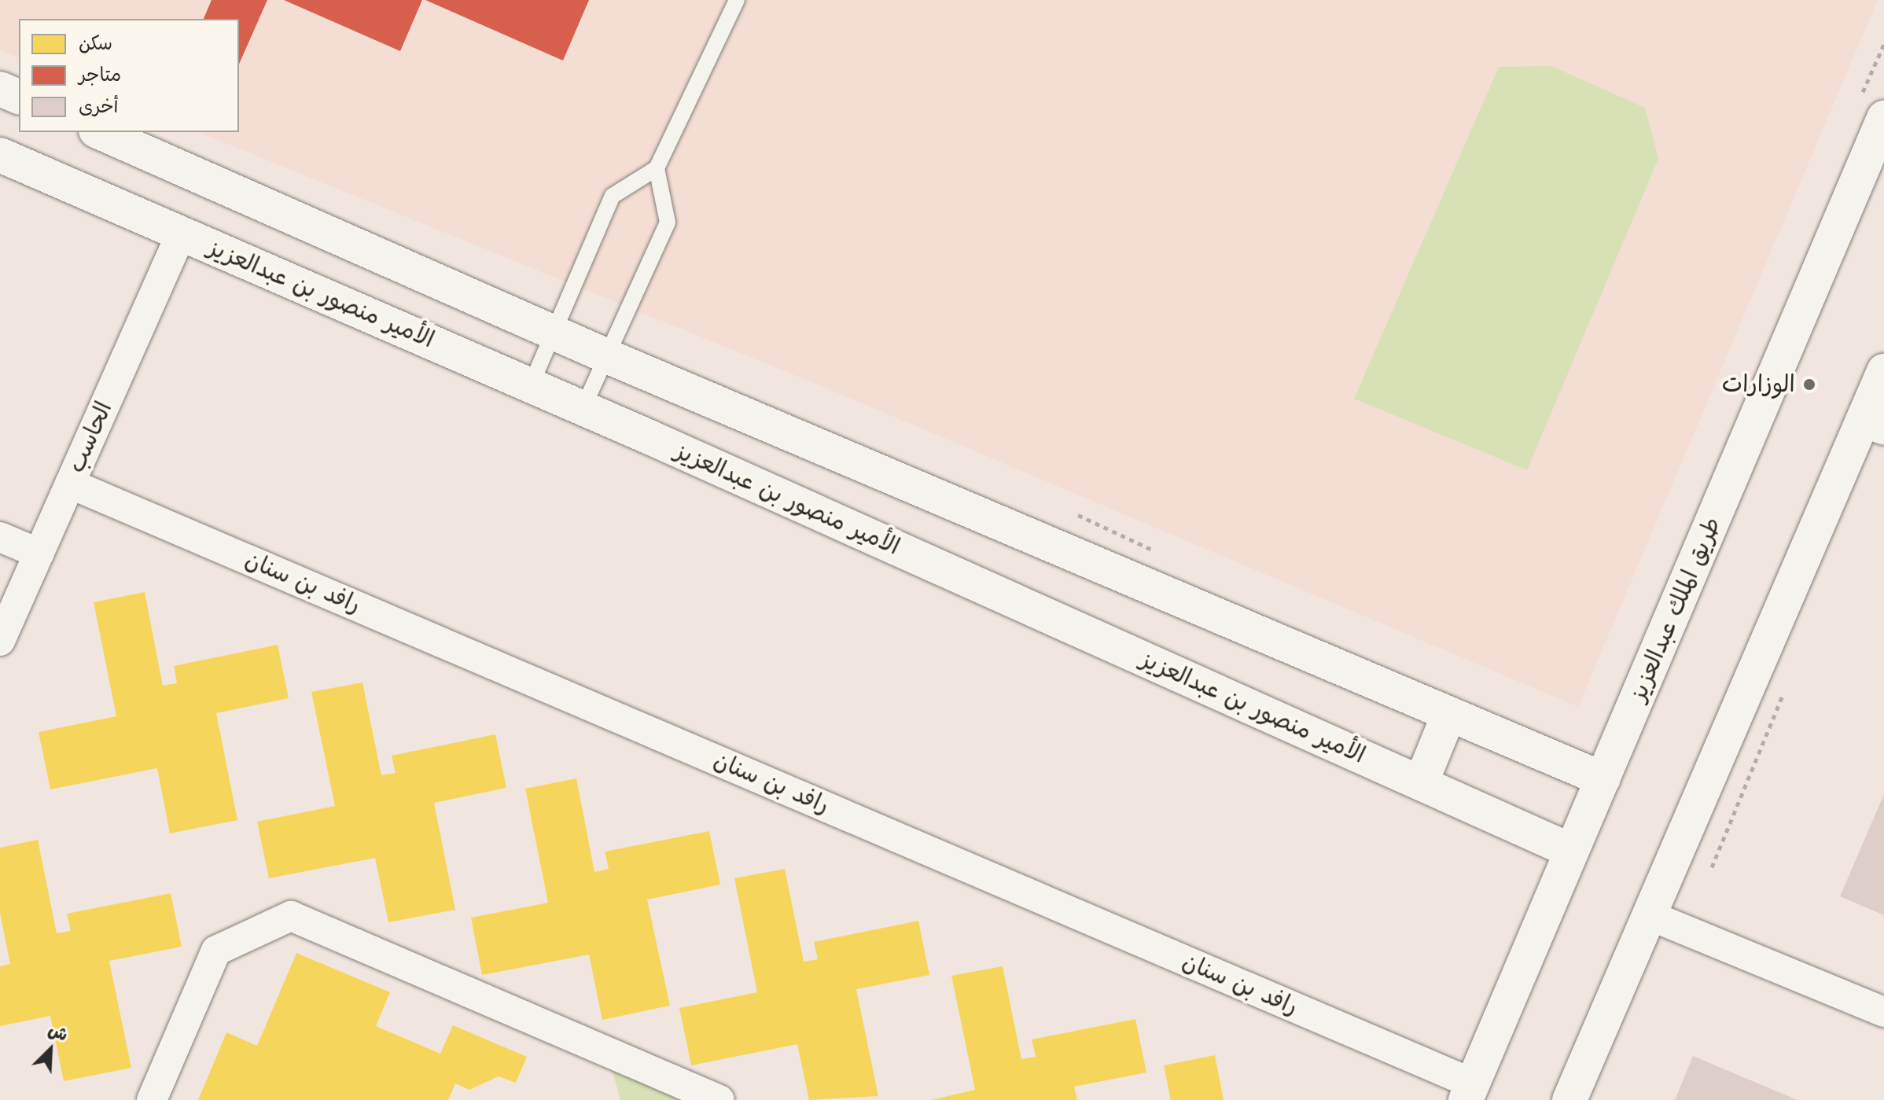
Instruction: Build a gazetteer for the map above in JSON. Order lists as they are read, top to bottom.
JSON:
{
  "streets": {
    "street": [
      "الأمير منصور بن عبدالعزيز",
      "الحاسب",
      "رافد بن سنان",
      "طريق الملك عبدالعزيز"
    ]
  },
  "crossings": [
    ["الأمير منصور بن عبدالعزيز", "الحاسب"],
    ["الأمير منصور بن عبدالعزيز", "طريق الملك عبدالعزيز"],
    ["الحاسب", "رافد بن سنان"],
    ["رافد بن سنان", "طريق الملك عبدالعزيز"]
  ],
  "places": ["الوزارات"],
  "legend": ["سكن", "متاجر", "أخرى"],
  "north": "top right"
}
